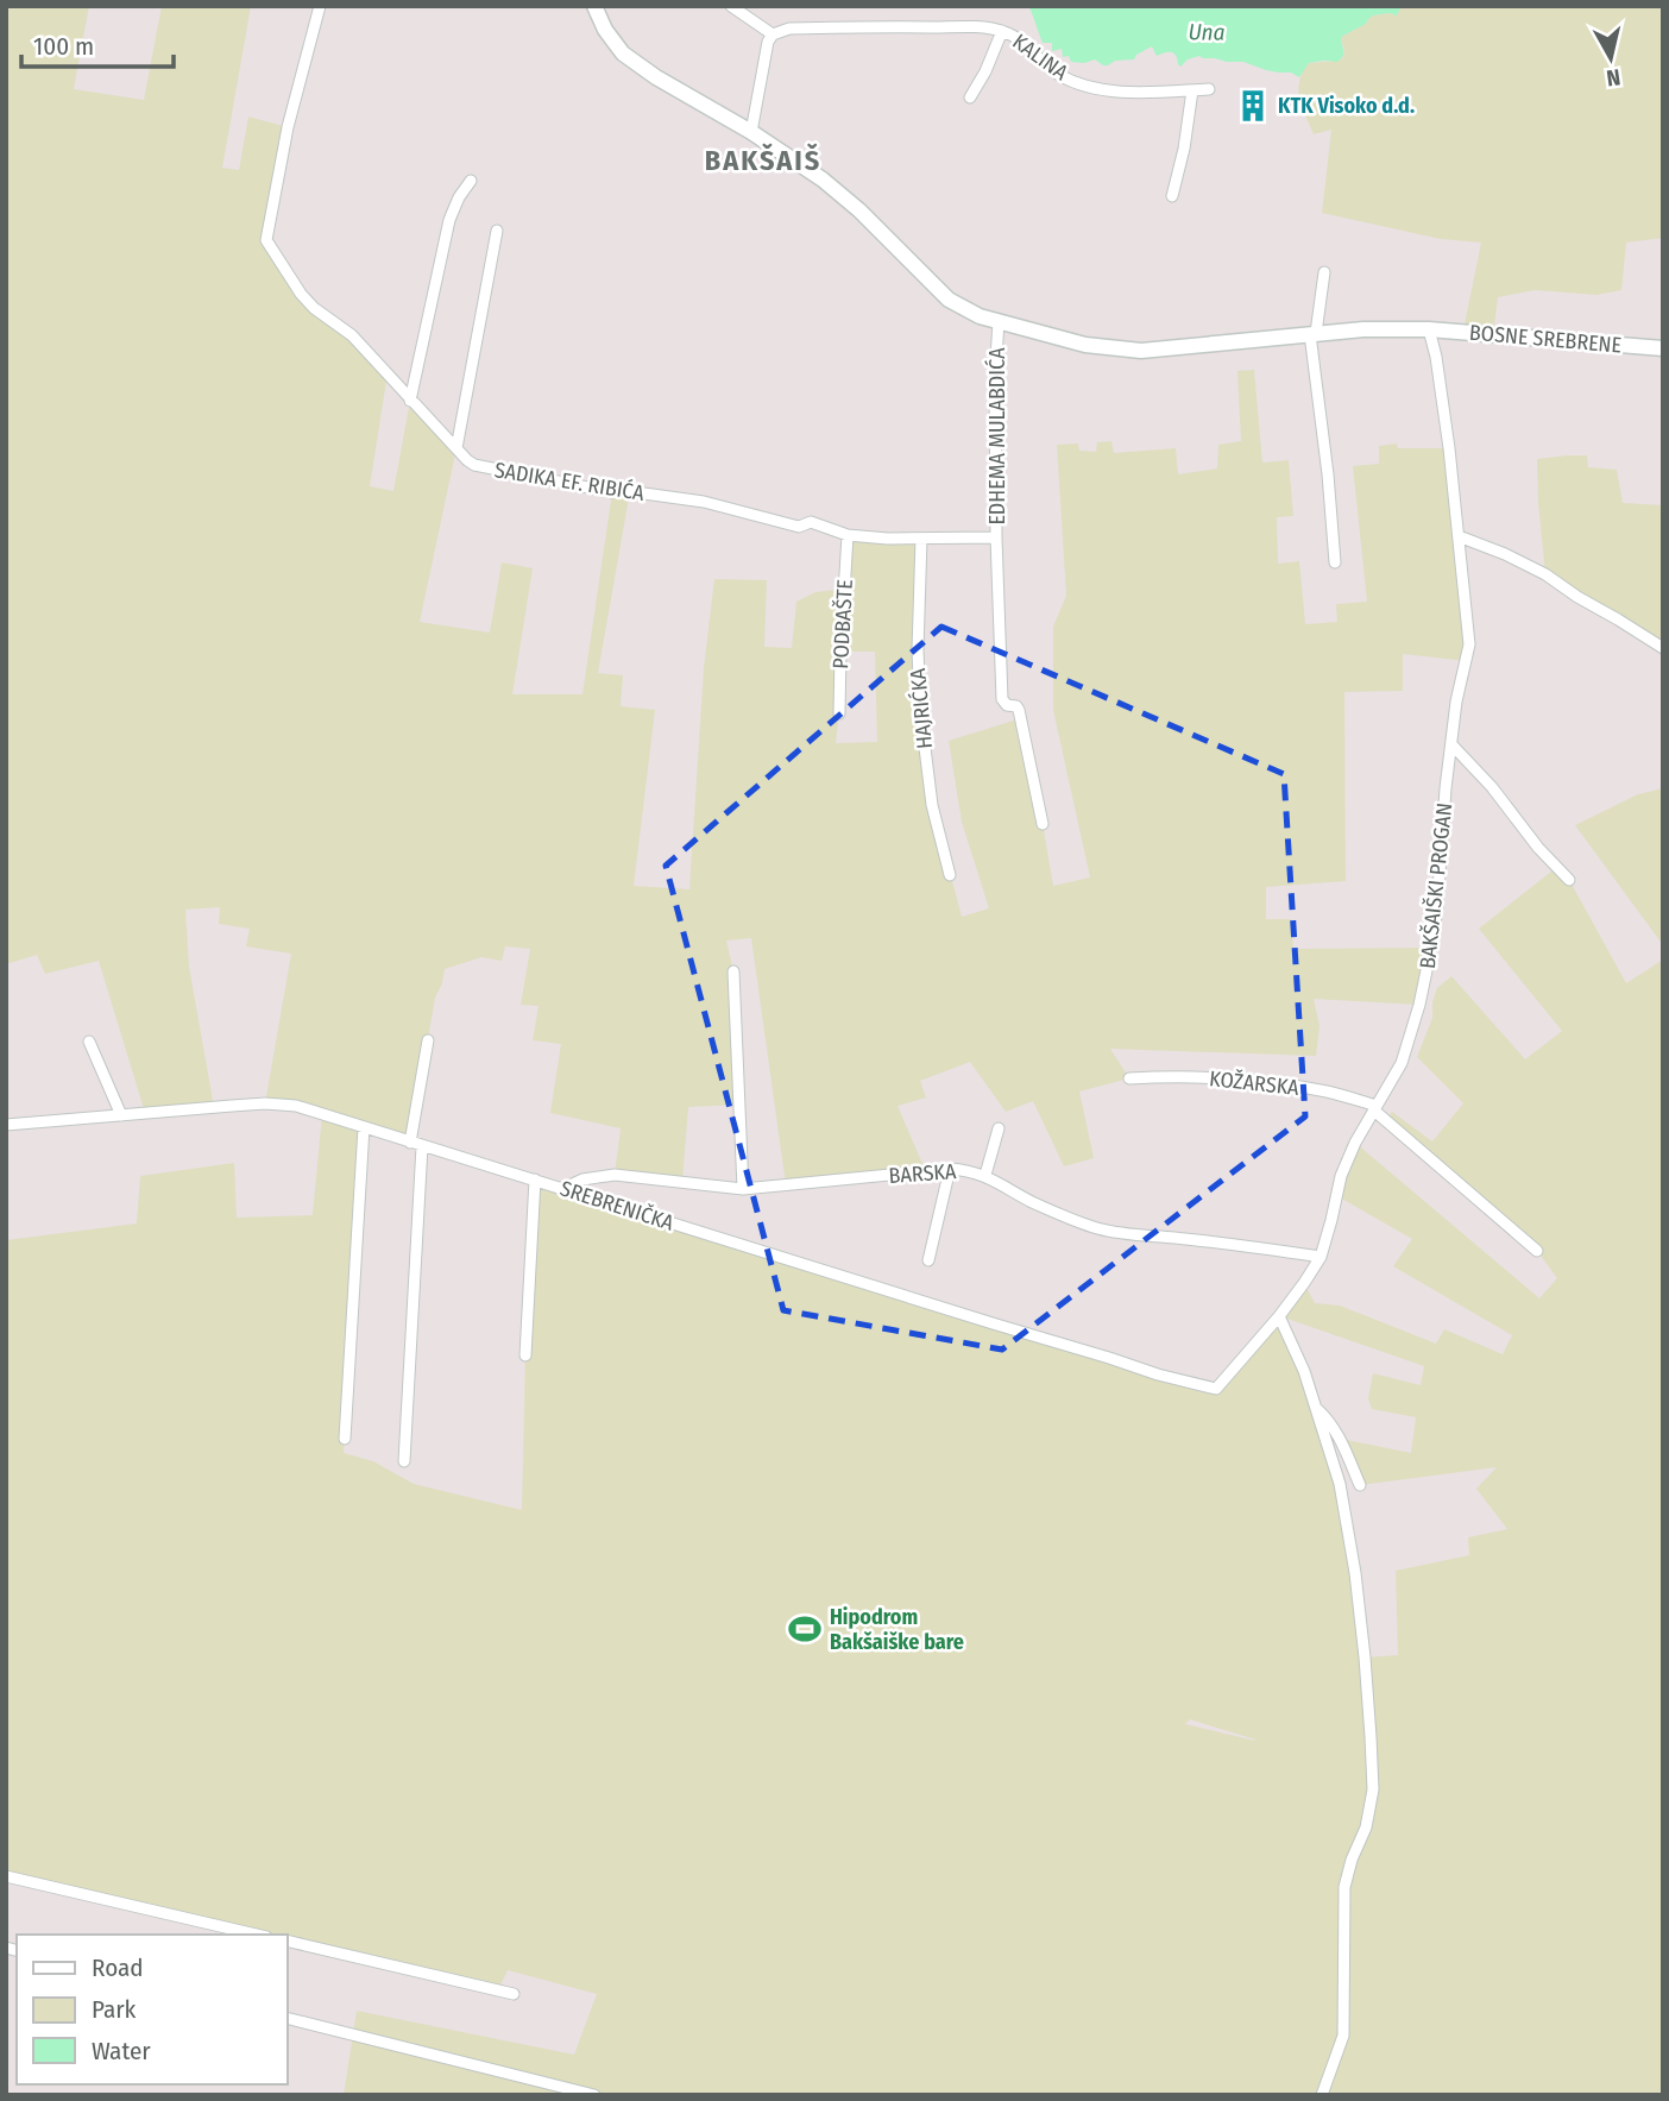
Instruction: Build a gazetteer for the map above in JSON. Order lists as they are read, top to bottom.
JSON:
{
  "streets": {
    "street": [
      "KALINA",
      "BOSNE SREBRENE",
      "EDHEMA MULABDIĆA",
      "SADIKA EF. RIBIĆA",
      "PODBAŠTE",
      "HAJRIĆKA",
      "BAKŠAIŠKI PROGAN",
      "KOŽARSKA",
      "BARSKA",
      "SREBRENIČKA"
    ]
  },
  "crossings": [
    ["BOSNE SREBRENE", "EDHEMA MULABDIĆA"],
    ["BOSNE SREBRENE", "BAKŠAIŠKI PROGAN"],
    ["EDHEMA MULABDIĆA", "SADIKA EF. RIBIĆA"],
    ["SADIKA EF. RIBIĆA", "PODBAŠTE"],
    ["SADIKA EF. RIBIĆA", "HAJRIĆKA"],
    ["BAKŠAIŠKI PROGAN", "KOŽARSKA"],
    ["BAKŠAIŠKI PROGAN", "BARSKA"],
    ["BAKŠAIŠKI PROGAN", "SREBRENIČKA"],
    ["BARSKA", "SREBRENIČKA"]
  ],
  "districts": ["BAKŠAIŠ"],
  "water": ["Una"],
  "places": {
    "building": ["KTK Visoko d.d."],
    "sports": ["Hipodrom Bakšaiške bare"]
  },
  "legend": ["Road", "Park", "Water"],
  "scale_bar": "100 m",
  "north": "bottom"
}
